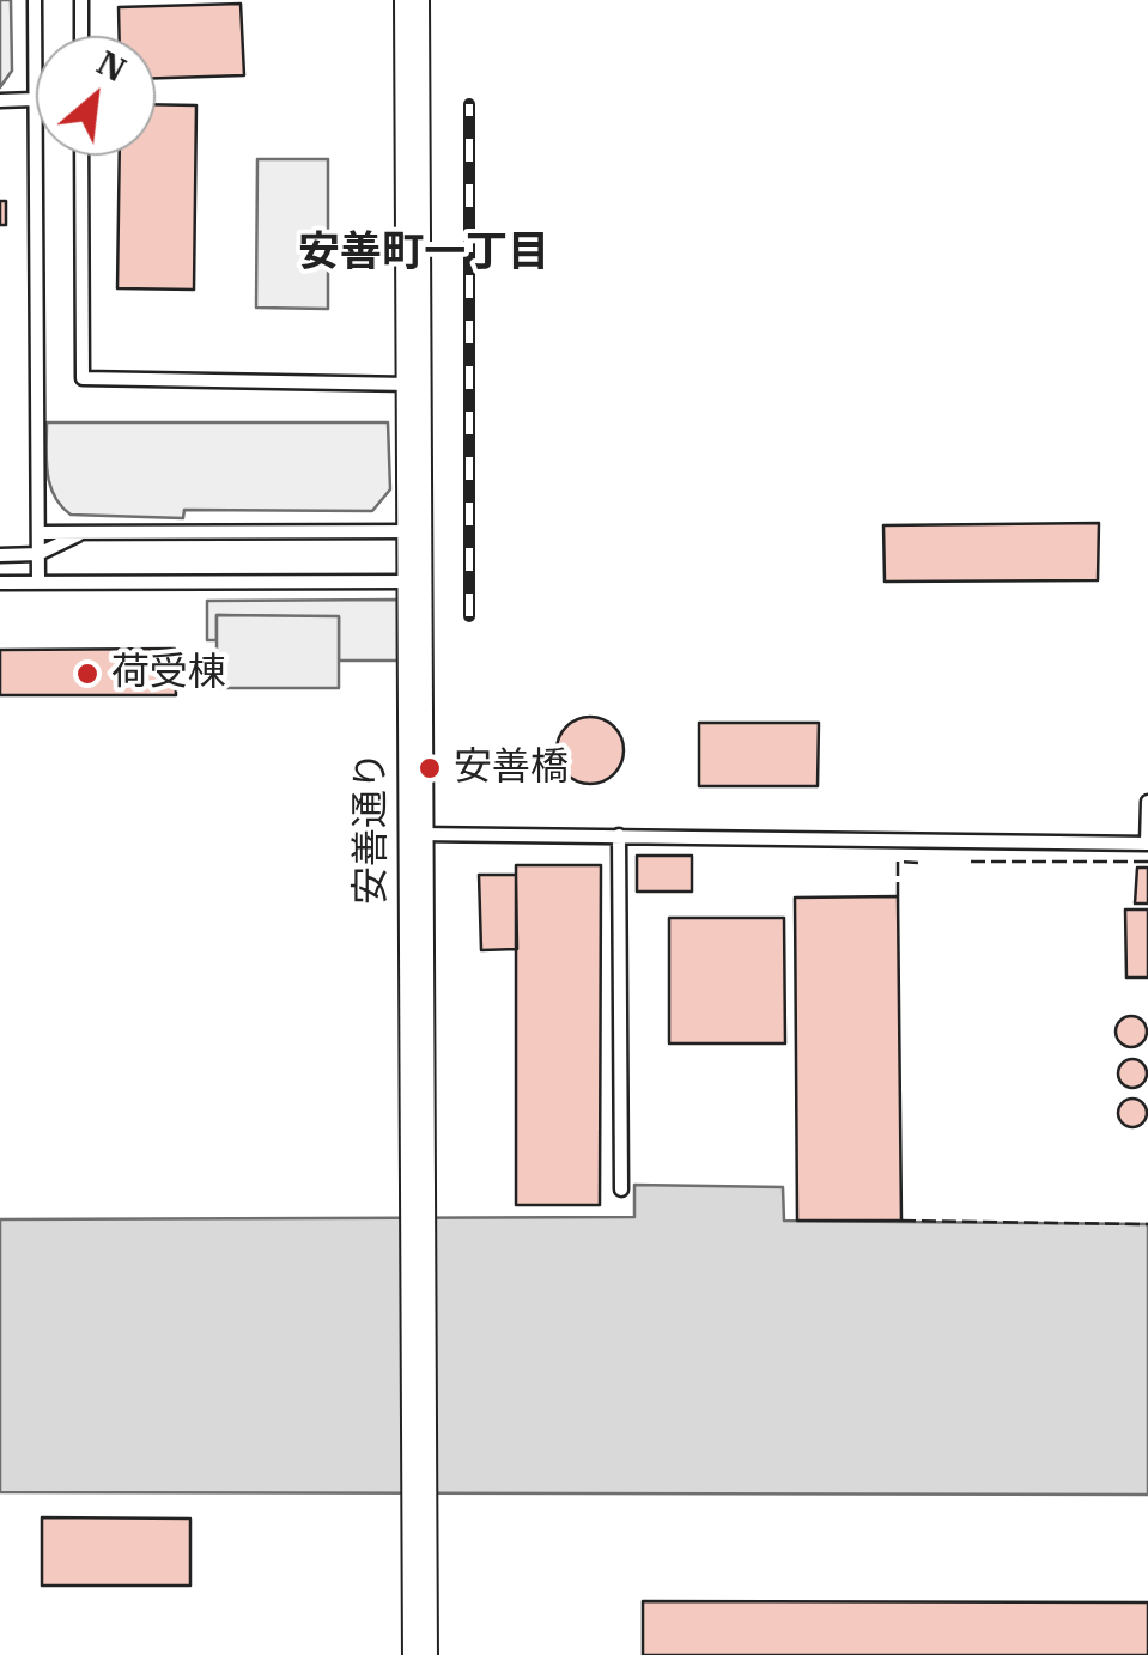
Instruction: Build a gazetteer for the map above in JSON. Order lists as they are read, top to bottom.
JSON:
{
  "streets": {
    "street": ["安善通り"]
  },
  "districts": ["安善町一丁目"],
  "places": ["荷受棟", "安善橋"],
  "north": "top right"
}
